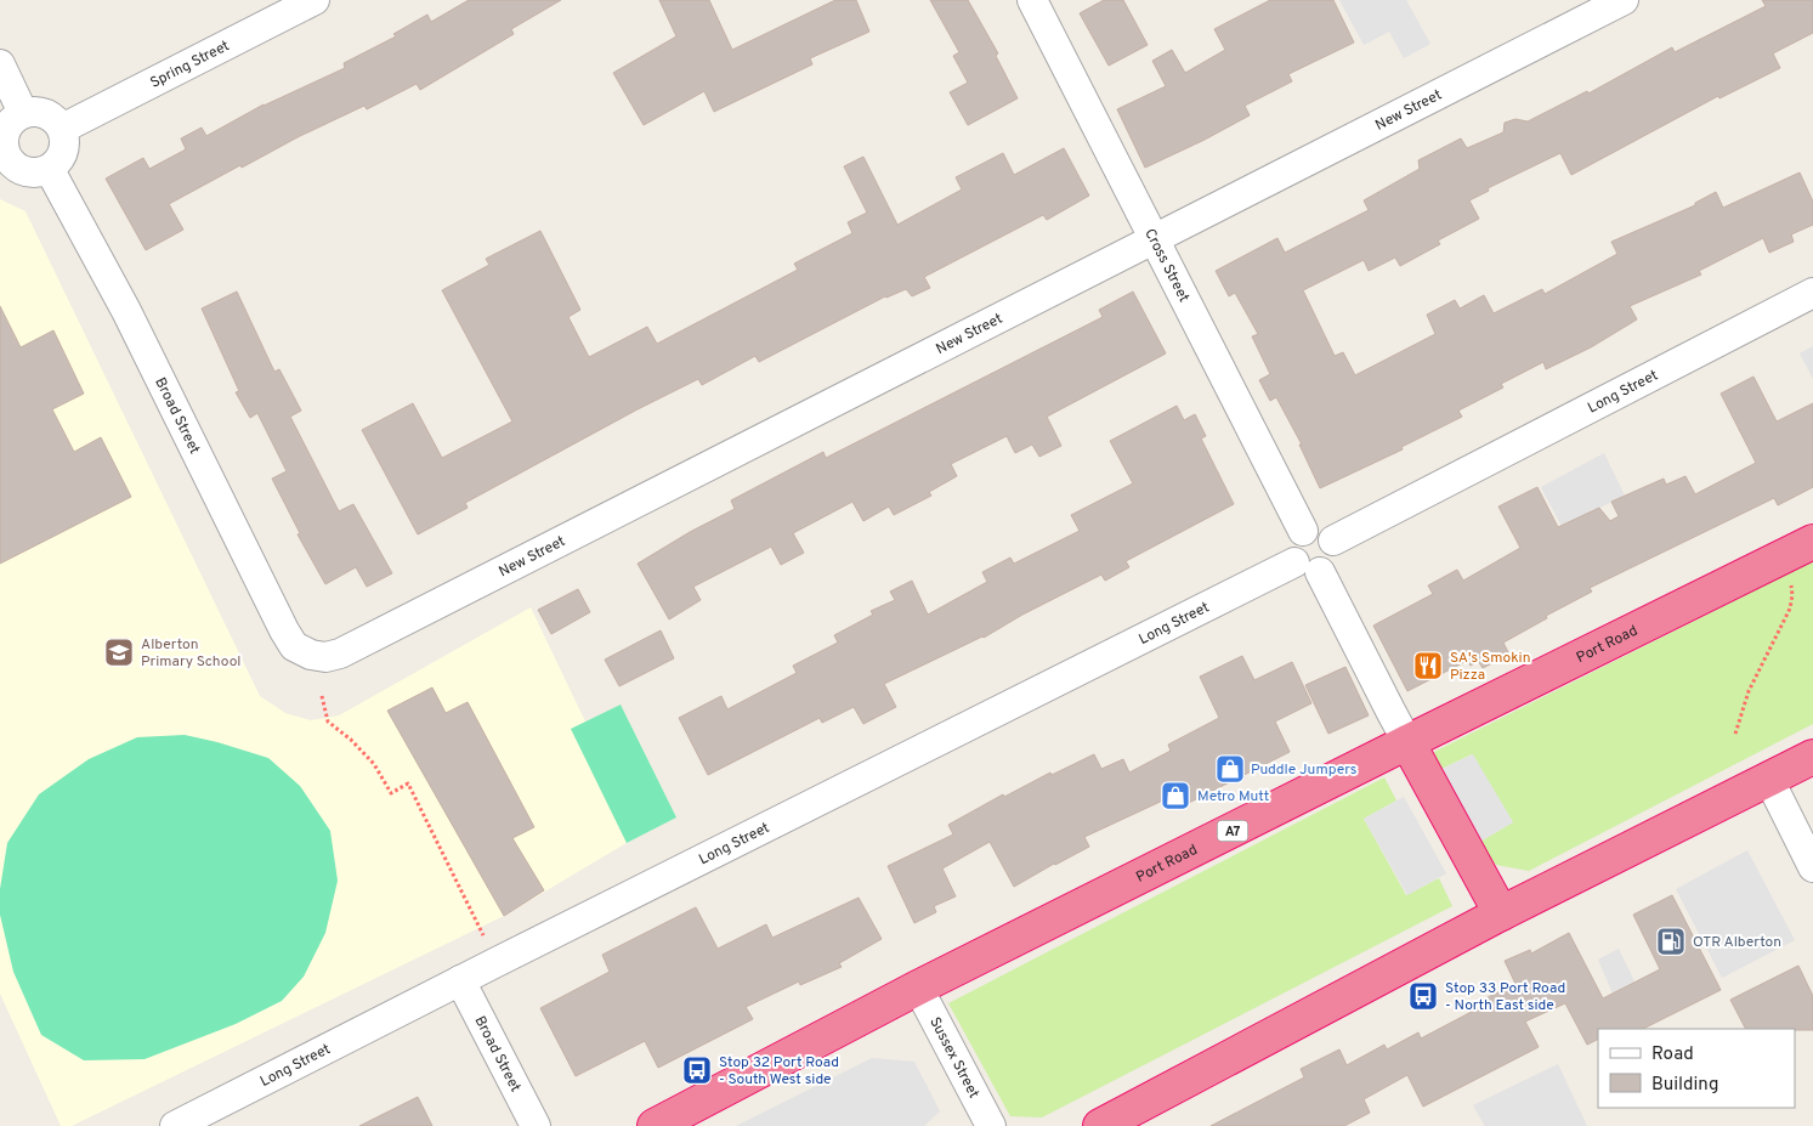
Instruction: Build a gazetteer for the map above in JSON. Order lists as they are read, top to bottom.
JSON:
{
  "streets": {
    "highway": ["Port Road", "A7"],
    "street": [
      "Spring Street",
      "New Street",
      "Cross Street",
      "Long Street",
      "Broad Street",
      "Sussex Street"
    ]
  },
  "crossings": [
    ["Spring Street", "Broad Street"],
    ["New Street", "Cross Street"],
    ["New Street", "Broad Street"],
    ["Cross Street", "Long Street"],
    ["Long Street", "Broad Street"],
    ["Port Road", "Sussex Street"]
  ],
  "places": {
    "school or university": ["Alberton Primary School"],
    "restaurant": ["SA's Smokin Pizza"],
    "shop": ["Puddle Jumpers", "Metro Mutt"],
    "fuel station": ["OTR Alberton"],
    "bus stop": ["Stop 33 Port Road - North East side", "Stop 32 Port Road - South West side"]
  },
  "legend": ["Road", "Building"]
}
